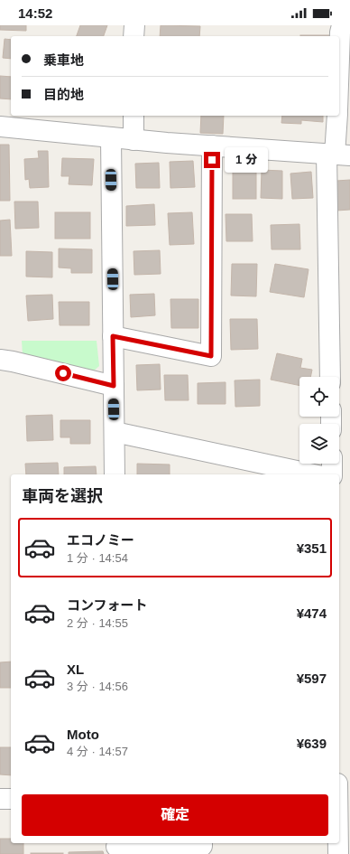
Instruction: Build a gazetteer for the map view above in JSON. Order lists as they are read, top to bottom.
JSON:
{
  "page": {
    "status": "14:52",
    "banner": ["乗車地", "目的地"],
    "bubble": "1 分",
    "heading": "車両を選択",
    "list": [
      {
        "name": "エコノミー",
        "note": "1 分 · 14:54",
        "value": "¥351"
      },
      {
        "name": "コンフォート",
        "note": "2 分 · 14:55",
        "value": "¥474"
      },
      {
        "name": "XL",
        "note": "3 分 · 14:56",
        "value": "¥597"
      },
      {
        "name": "Moto",
        "note": "4 分 · 14:57",
        "value": "¥639"
      }
    ],
    "buttons": "確定"
  }
}
